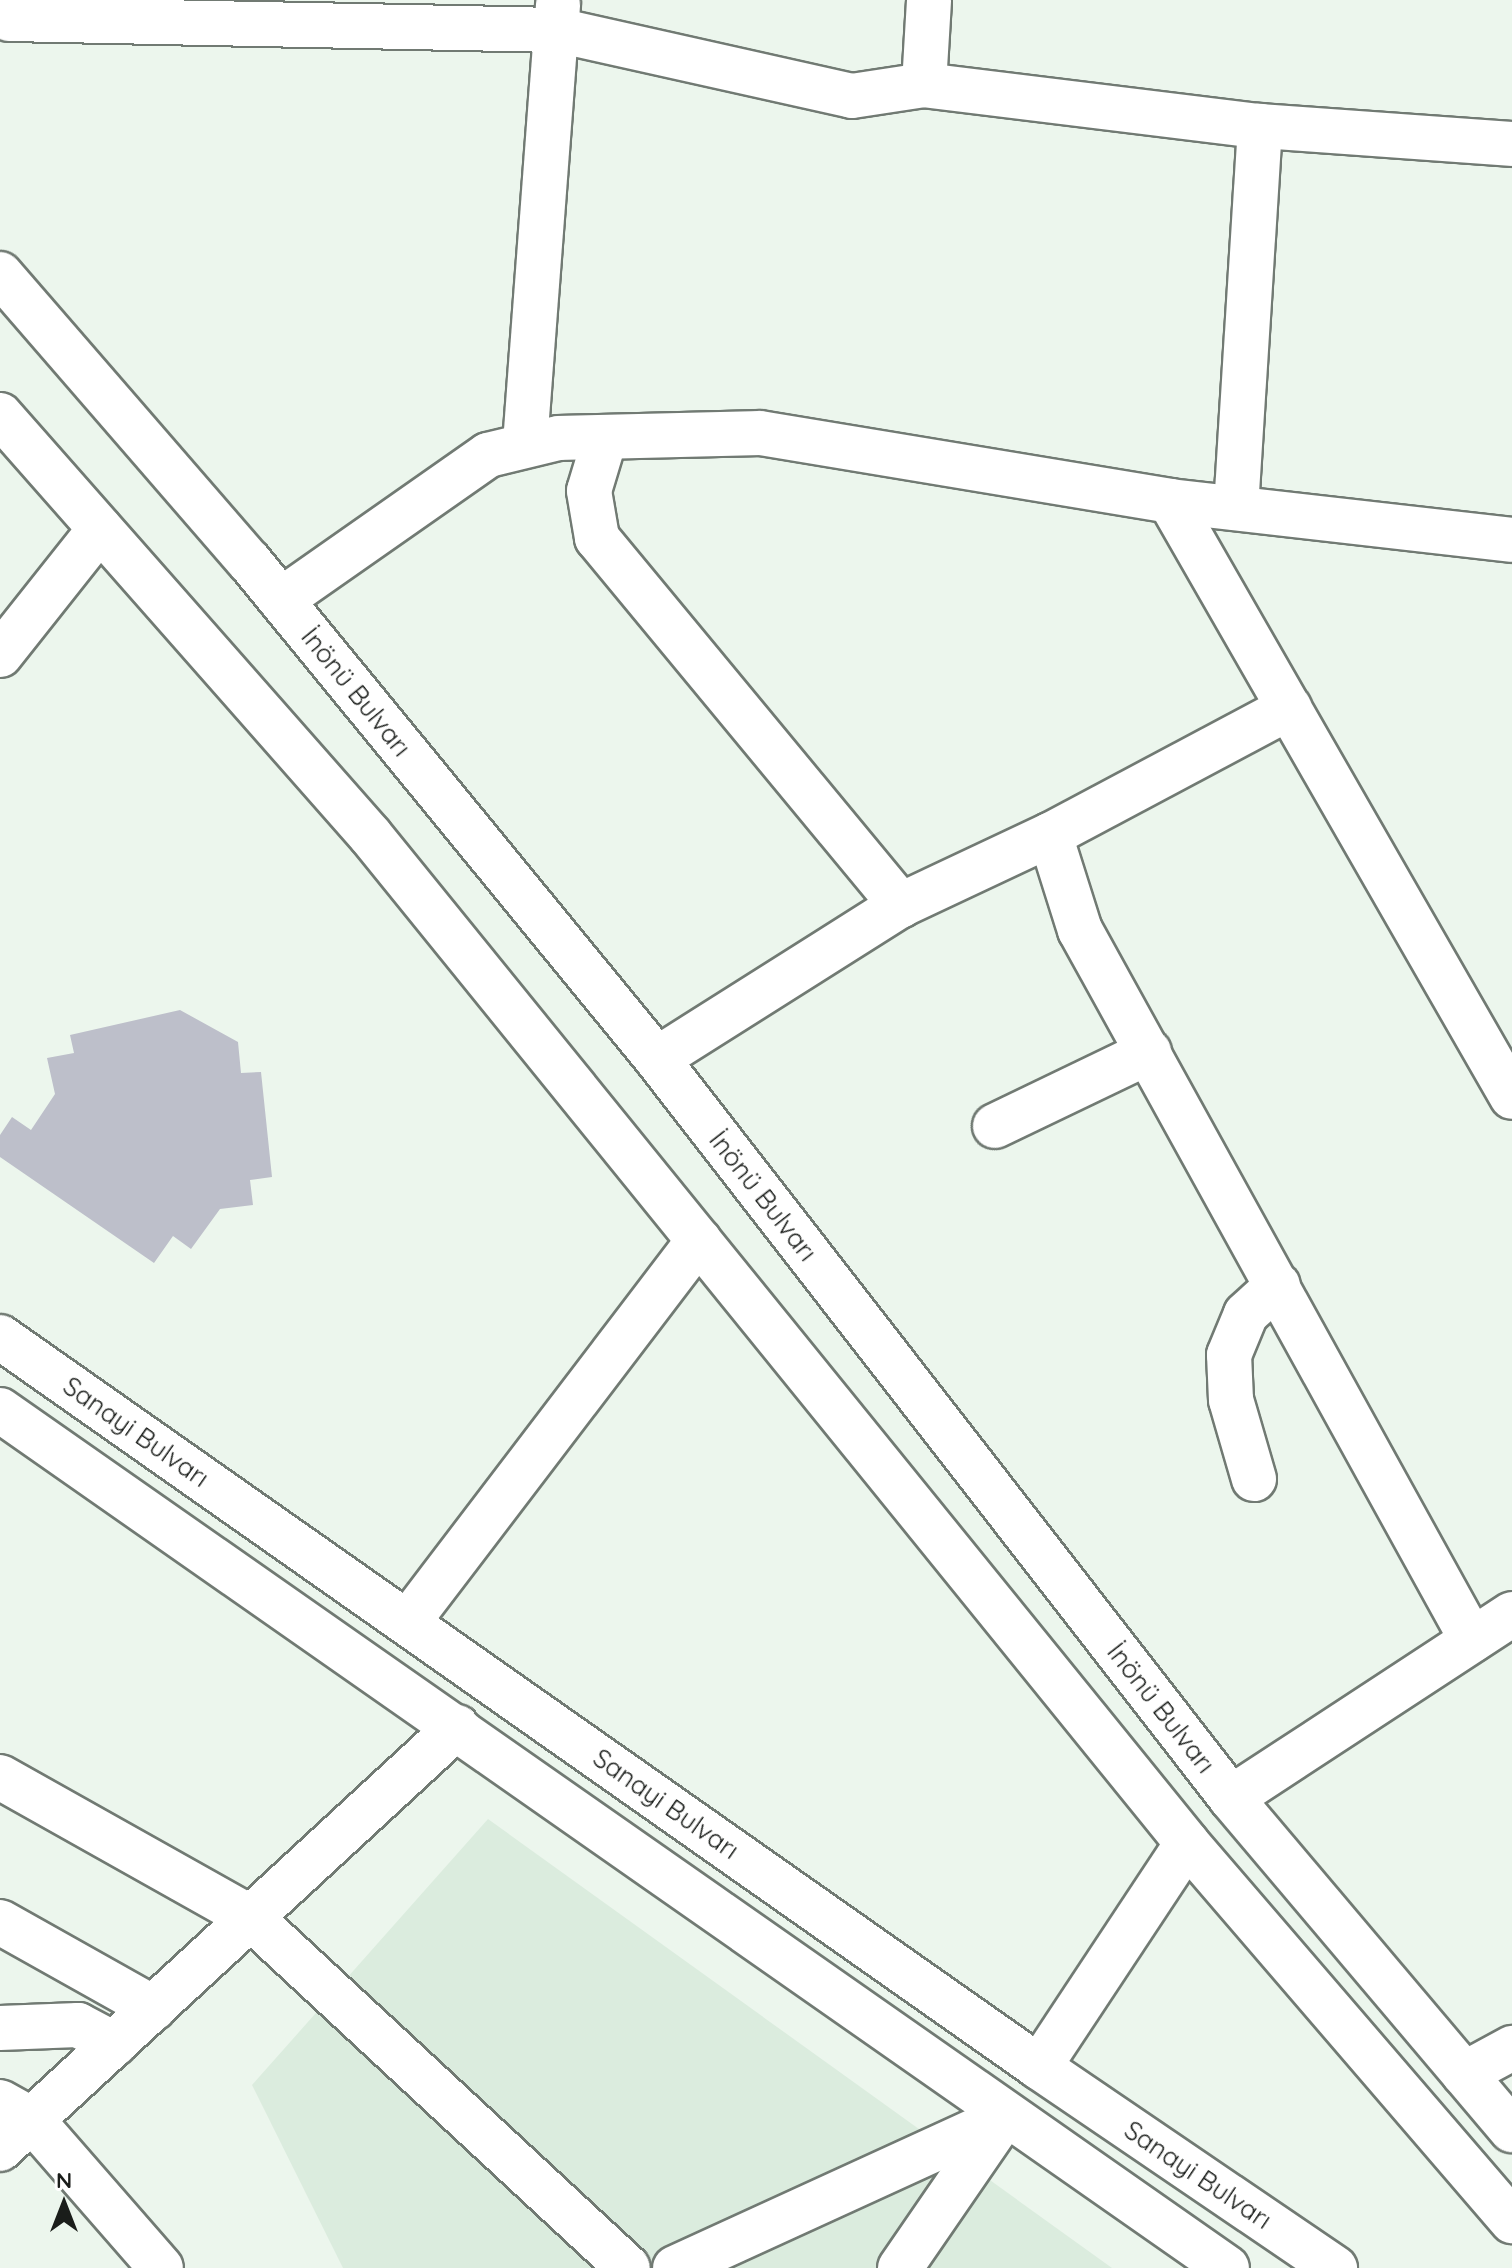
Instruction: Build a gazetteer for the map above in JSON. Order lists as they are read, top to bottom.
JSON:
{
  "streets": {
    "street": ["İnönü Bulvarı", "Sanayi Bulvarı"]
  },
  "north": "top"
}
